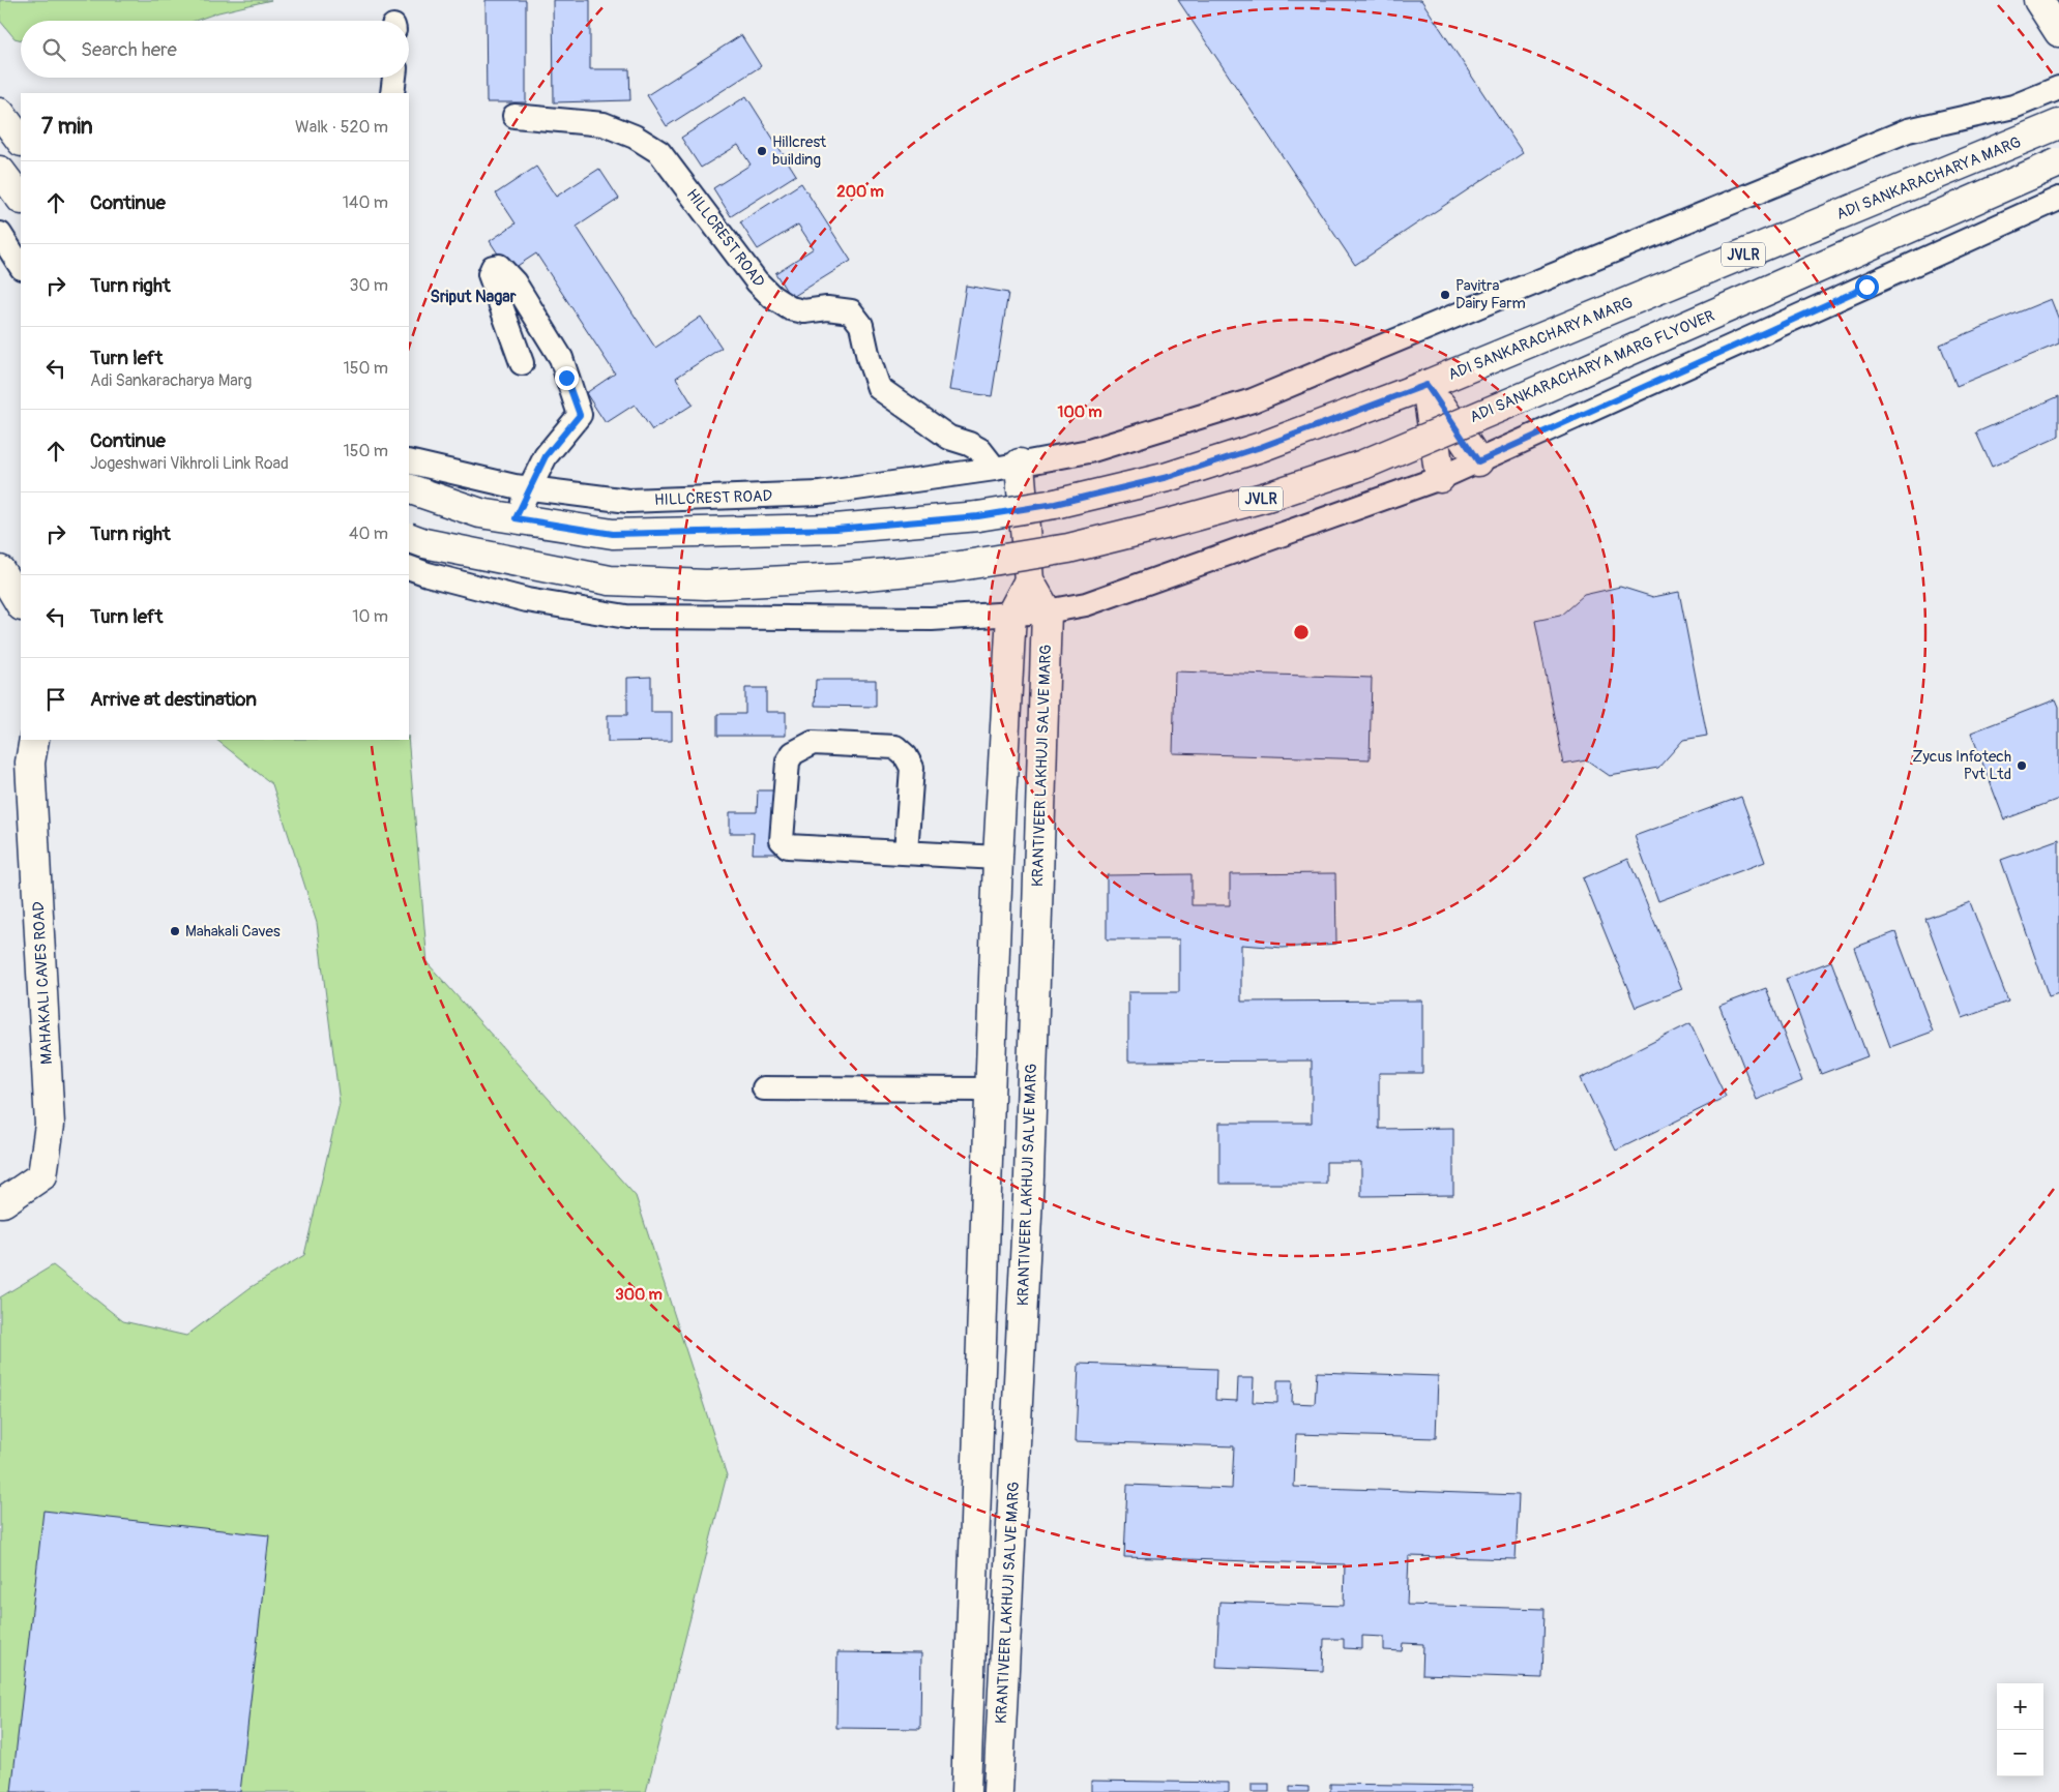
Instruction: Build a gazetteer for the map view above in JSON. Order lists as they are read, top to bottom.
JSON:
{
  "streets": {
    "main road": [
      "ADI SANKARACHARYA MARG",
      "JVLR",
      "ADI SANKARACHARYA MARG FLYOVER",
      "KRANTIVEER LAKHUJI SALVE MARG",
      "MAHAKALI CAVES ROAD"
    ],
    "street": ["HILLCREST ROAD"]
  },
  "crossings": [
    ["ADI SANKARACHARYA MARG", "JVLR"]
  ],
  "districts": ["Sriput Nagar"],
  "places": [
    "Hillcrest building",
    "Pavitra Dairy Farm",
    "Zycus Infotech Pvt Ltd",
    "Mahakali Caves"
  ],
  "page": {
    "search": "Search here",
    "heading": ["7 min", "Walk · 520 m"],
    "list": [
      ["Continue", "140 m"],
      ["Turn right", "30 m"],
      ["Turn left", "Adi Sankaracharya Marg", "150 m"],
      ["Continue", "Jogeshwari Vikhroli Link Road", "150 m"],
      ["Turn right", "40 m"],
      ["Turn left", "10 m"],
      "Arrive at destination"
    ],
    "map_buttons": ["+", "−"]
  },
  "rings": ["200 m", "100 m", "300 m"]
}
